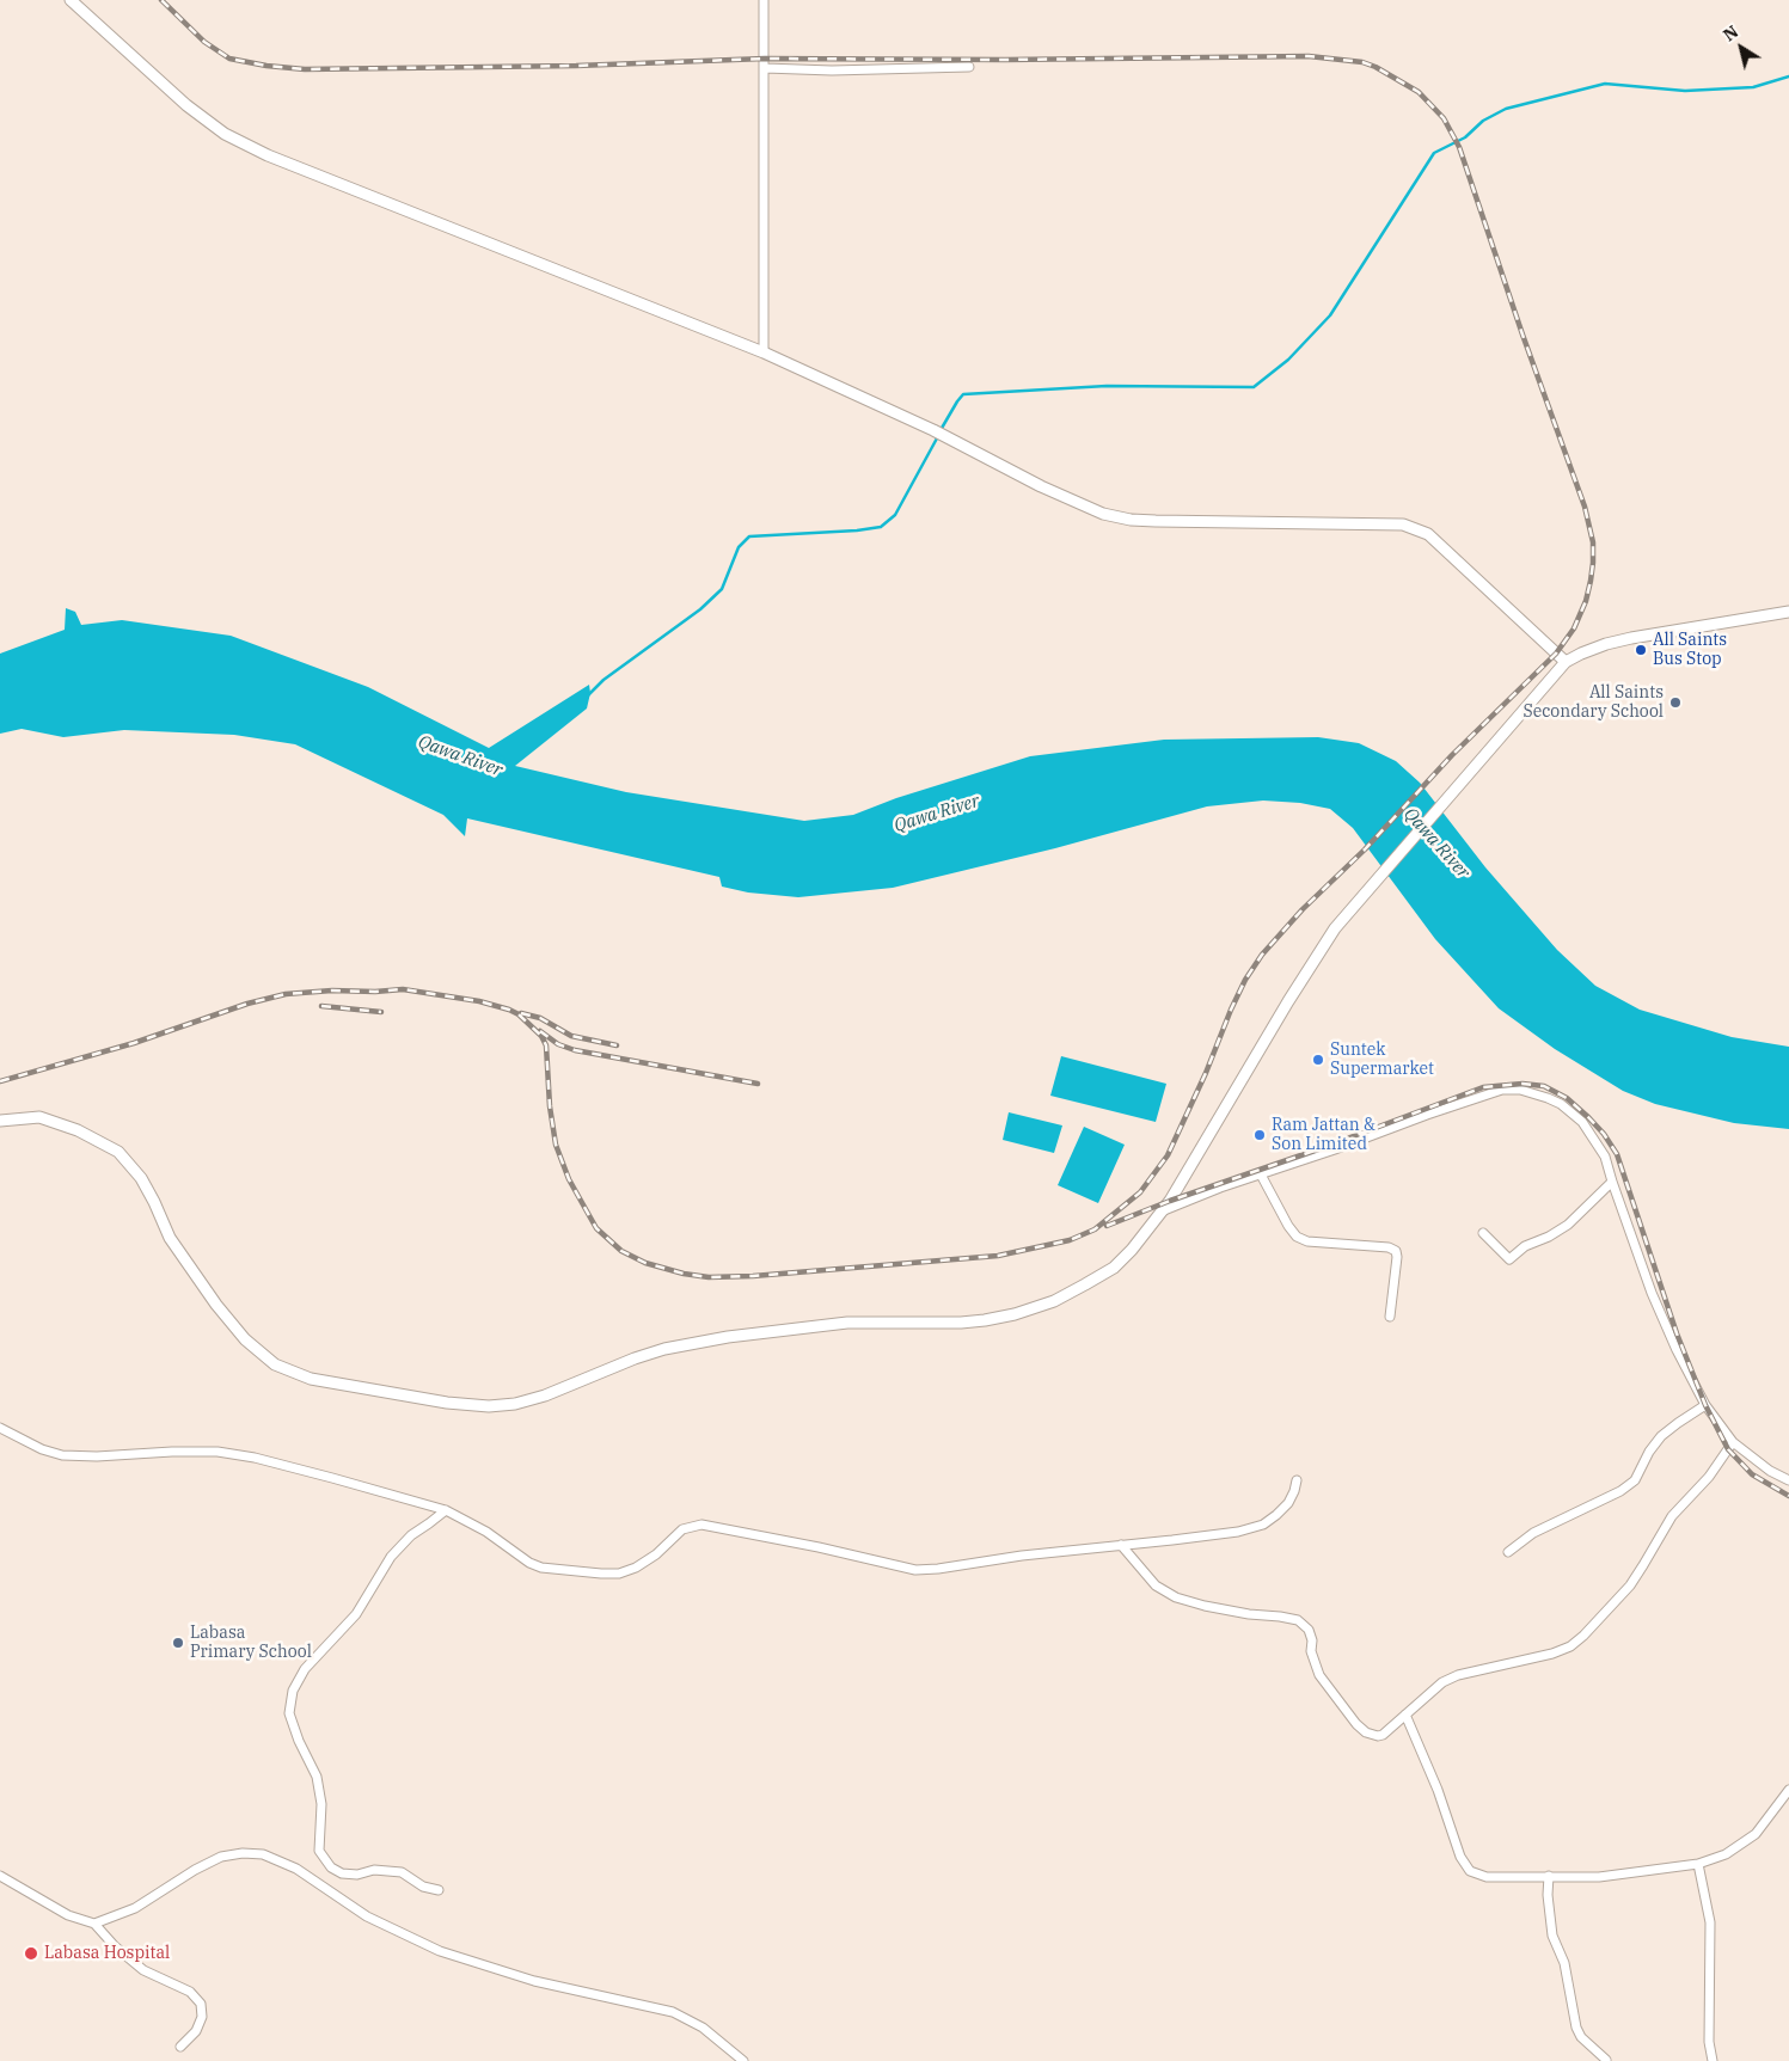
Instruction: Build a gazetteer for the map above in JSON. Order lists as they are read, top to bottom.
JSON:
{
  "water": ["Qawa River"],
  "places": [
    "All Saints Bus Stop",
    "All Saints Secondary School",
    "Suntek Supermarket",
    "Ram Jattan & Son Limited",
    "Labasa Primary School",
    "Labasa Hospital"
  ],
  "north": "top left"
}
